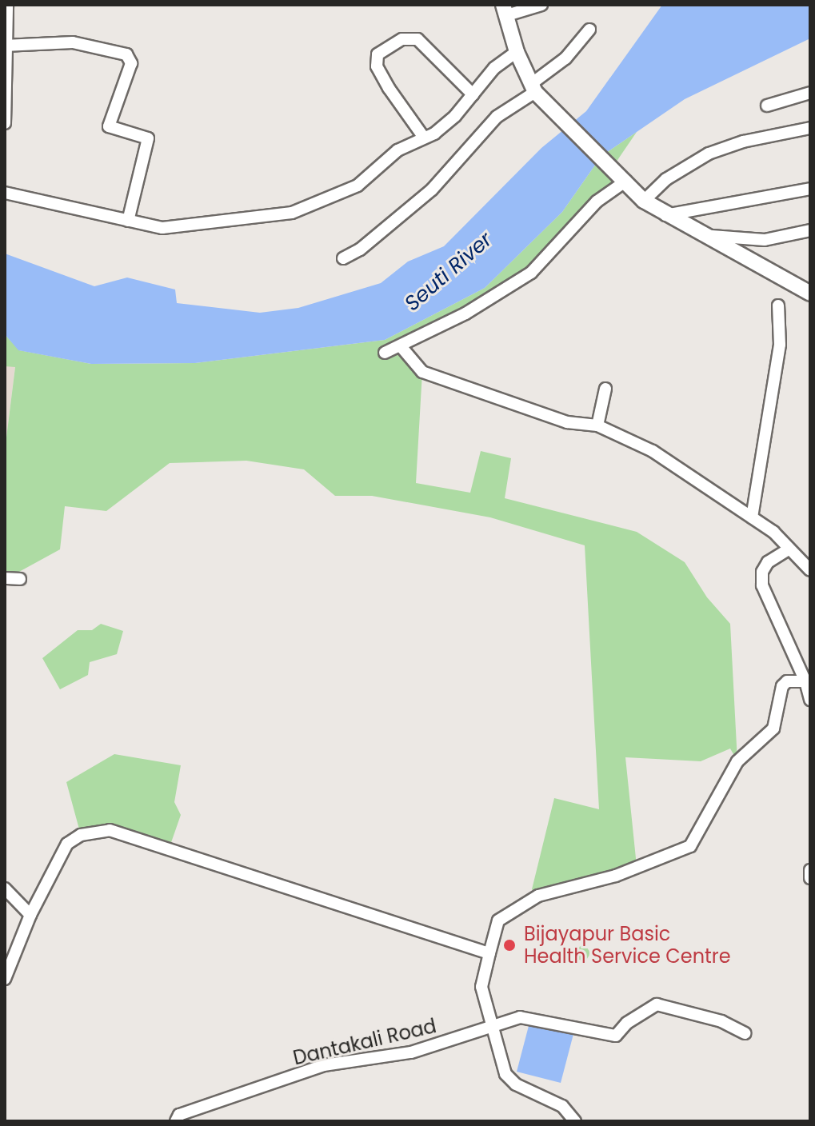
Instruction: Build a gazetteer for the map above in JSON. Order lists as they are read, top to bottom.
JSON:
{
  "streets": {
    "street": ["Dantakali Road"]
  },
  "water": ["Seuti River"],
  "places": ["Bijayapur Basic Health Service Centre"]
}
